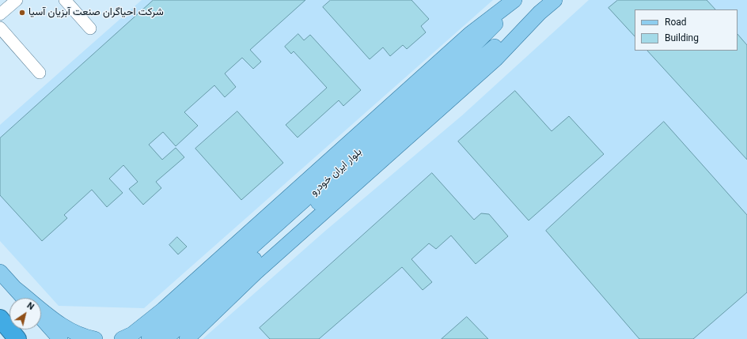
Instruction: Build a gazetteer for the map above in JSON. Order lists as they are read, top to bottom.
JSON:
{
  "streets": {
    "main road": ["بلوار ایران خودرو"]
  },
  "places": ["شرکت احیاگران صنعت آبزیان آسیا"],
  "legend": ["Road", "Building"],
  "north": "top right"
}
